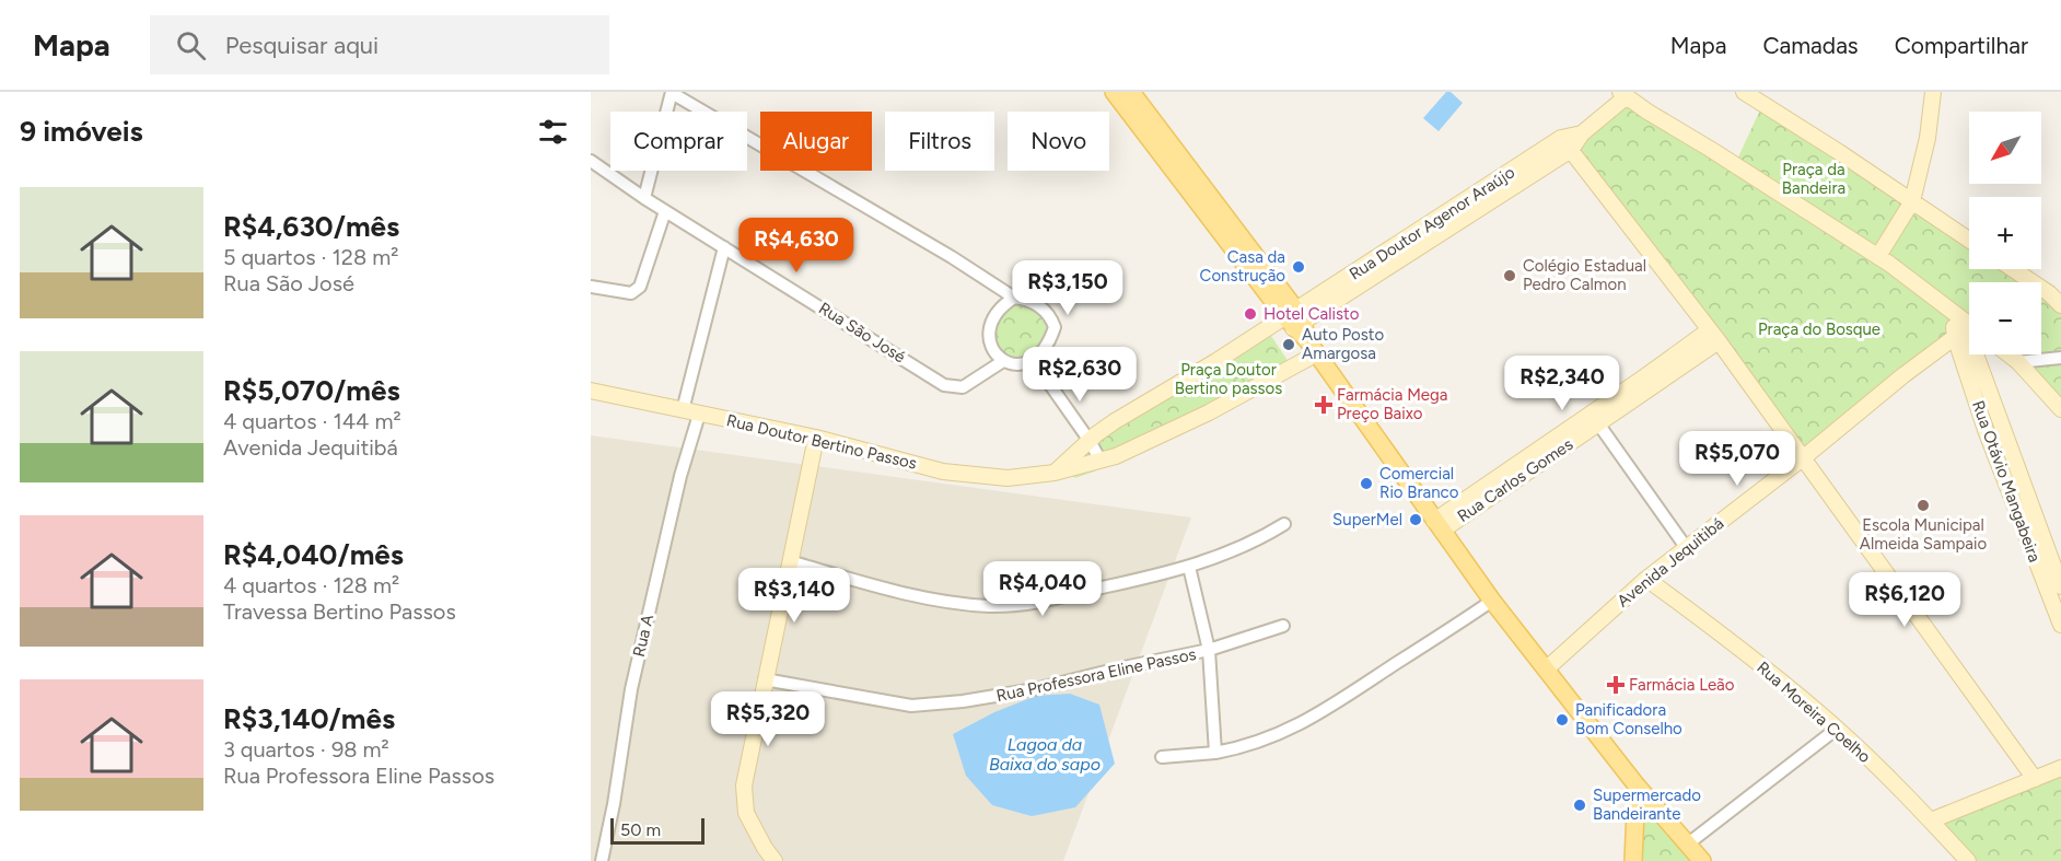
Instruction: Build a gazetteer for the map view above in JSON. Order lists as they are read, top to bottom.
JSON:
{
  "streets": {
    "street": [
      "Rua Doutor Agenor Araújo",
      "Rua São José",
      "Rua Doutor Bertino Passos",
      "Rua Carlos Gomes",
      "Rua Otávio Mangabeira",
      "Avenida Jequitibá",
      "Rua A",
      "Rua Professora Eline Passos",
      "Rua Moreira Coelho"
    ]
  },
  "crossings": [
    ["Rua Doutor Bertino Passos", "Rua A"],
    ["Avenida Jequitibá", "Rua Moreira Coelho"]
  ],
  "water": ["Lagoa da Baixa do sapo"],
  "parks": ["Praça da Bandeira", "Praça do Bosque", "Praça Doutor Bertino passos"],
  "places": {
    "other": [
      "Casa da Construção",
      "Colégio Estadual Pedro Calmon",
      "Hotel Calisto",
      "Auto Posto Amargosa",
      "Comercial Rio Branco",
      "Escola Municipal Almeida Sampaio",
      "SuperMel",
      "Panificadora Bom Conselho",
      "Supermercado Bandeirante"
    ],
    "health": ["Farmácia Mega Preço Baixo", "Farmácia Leão"]
  },
  "scale_bar": "50 m",
  "north": "bottom left",
  "page": {
    "header": "Mapa",
    "search": "Pesquisar aqui",
    "nav": ["Mapa", "Camadas", "Compartilhar"],
    "heading": "9 imóveis",
    "map_buttons": ["+", "−"],
    "chip": [
      "Comprar",
      "Alugar",
      "Filtros",
      "Novo"
    ],
    "list": [
      {
        "name": "R$4,630/mês",
        "note": "5 quartos · 128 m² · Rua São José"
      },
      {
        "name": "R$5,070/mês",
        "note": "4 quartos · 144 m² · Avenida Jequitibá"
      },
      {
        "name": "R$4,040/mês",
        "note": "4 quartos · 128 m² · Travessa Bertino Passos"
      },
      {
        "name": "R$3,140/mês",
        "note": "3 quartos · 98 m² · Rua Professora Eline Passos"
      }
    ],
    "price": [
      "R$4,630",
      "R$3,150",
      "R$2,630",
      "R$2,340",
      "R$5,070",
      "R$4,040",
      "R$3,140",
      "R$6,120",
      "R$5,320"
    ],
    "scale": "50 m"
  }
}
